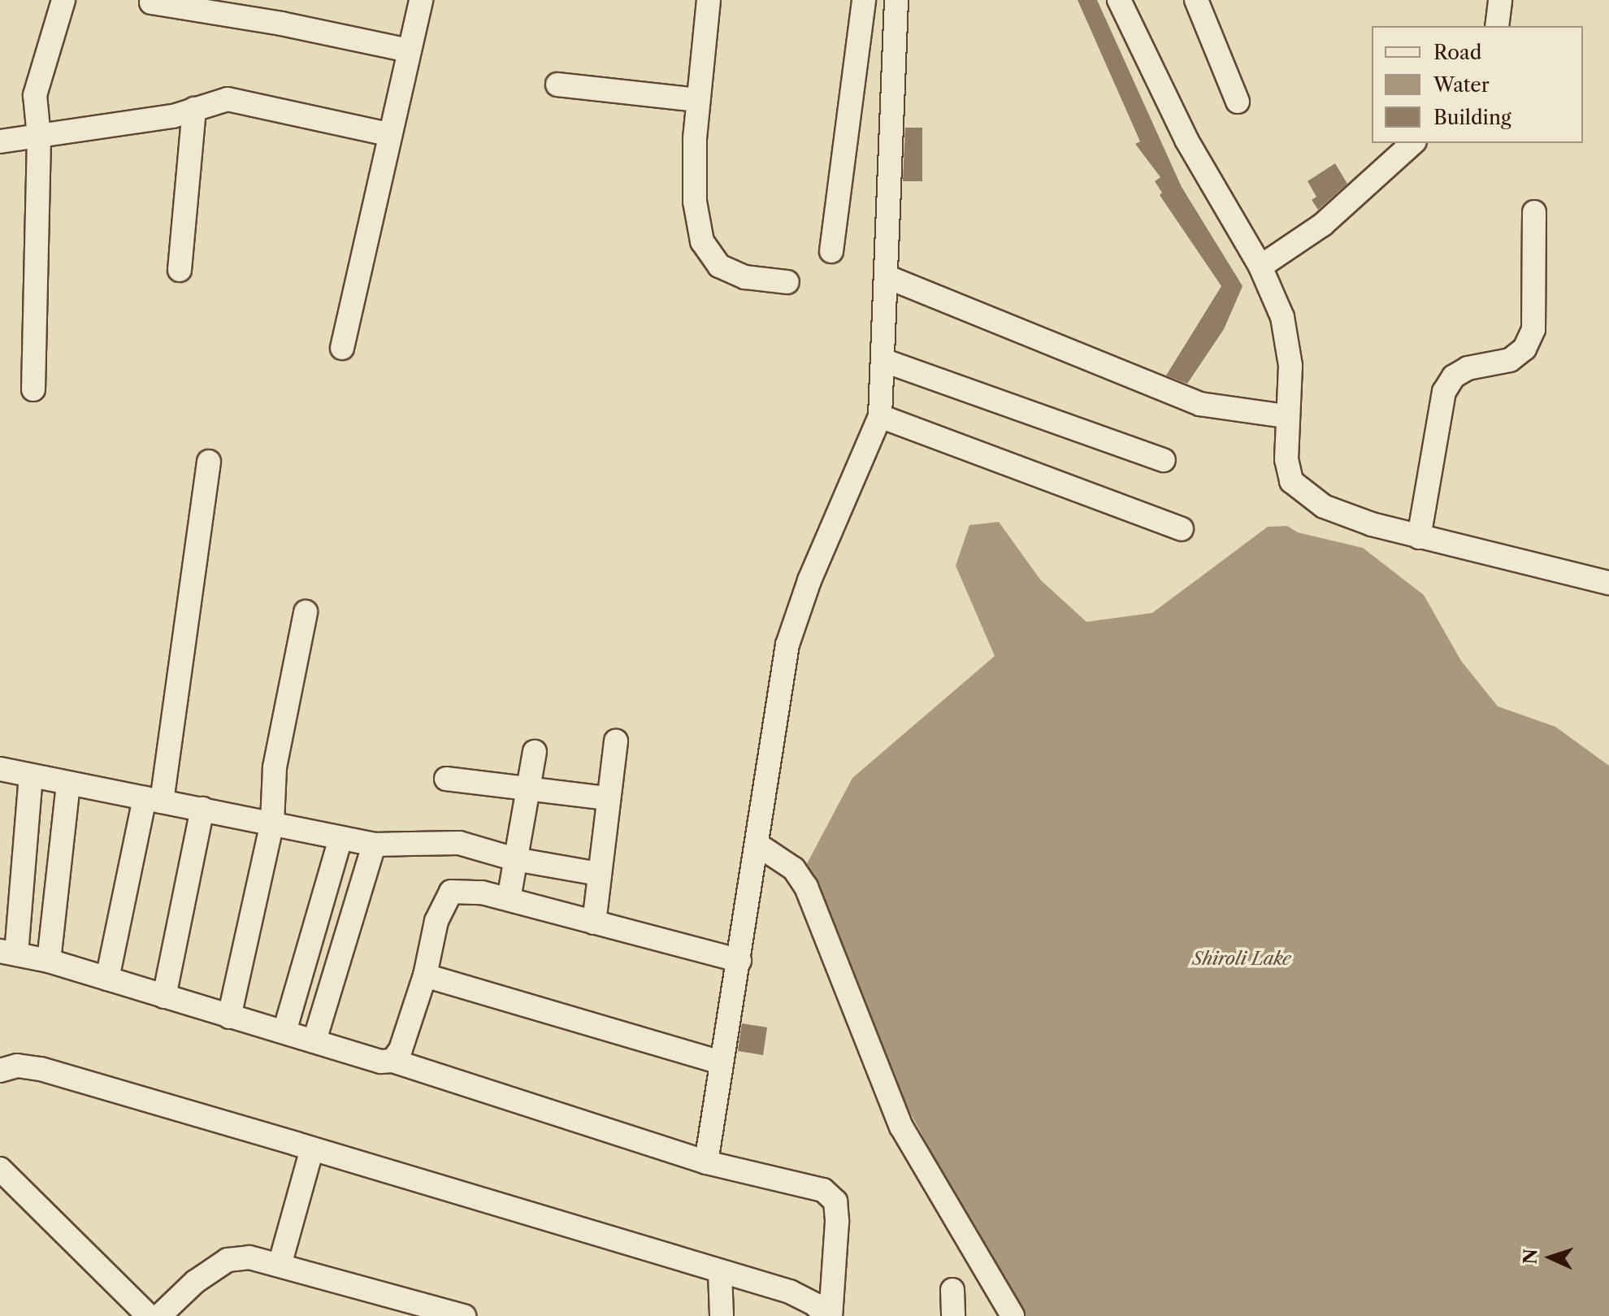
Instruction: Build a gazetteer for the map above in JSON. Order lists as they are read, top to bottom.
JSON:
{
  "water": ["Shiroli Lake"],
  "legend": ["Road", "Water", "Building"],
  "north": "left"
}
